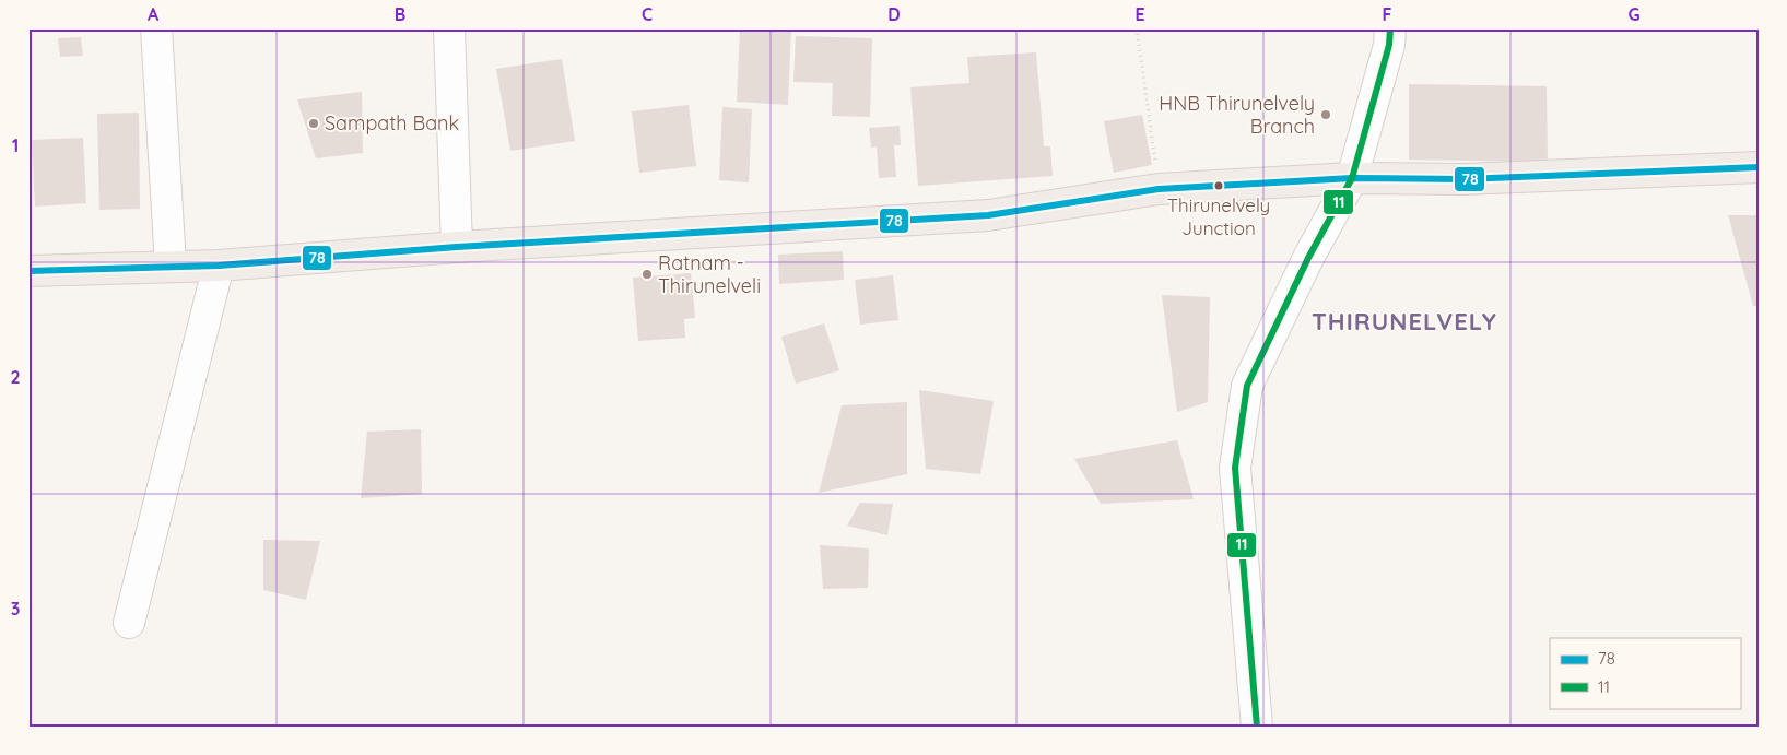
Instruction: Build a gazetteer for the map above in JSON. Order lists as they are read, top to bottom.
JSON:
{
  "districts": ["THIRUNELVELY"],
  "places": [
    "HNB Thirunelvely Branch",
    "Sampath Bank",
    "Thirunelvely Junction",
    "Ratnam - Thirunelveli"
  ],
  "lines": ["transit line 11", "transit line 78"],
  "legend": ["78", "11"],
  "grid": {
    "columns": [
      "A",
      "B",
      "C",
      "D",
      "E",
      "F",
      "G"
    ],
    "rows": ["1", "2", "3"]
  }
}
